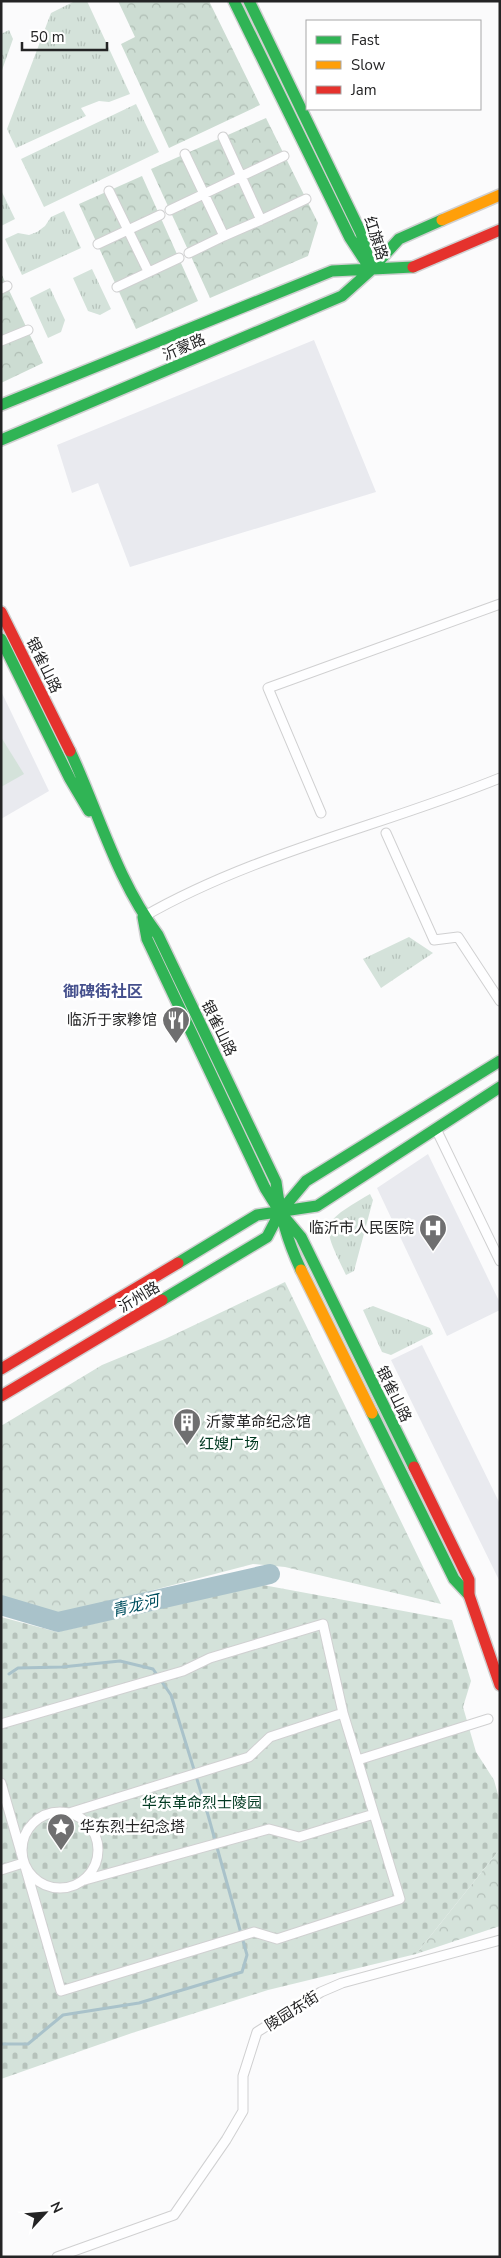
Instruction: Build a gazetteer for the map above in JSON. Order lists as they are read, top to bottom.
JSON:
{
  "streets": {
    "main road": [
      "红旗路",
      "沂蒙路",
      "银雀山路",
      "沂州路"
    ],
    "street": ["陵园东街"]
  },
  "crossings": [
    ["红旗路", "沂蒙路"],
    ["银雀山路", "沂州路"]
  ],
  "districts": ["御碑街社区"],
  "water": ["青龙河"],
  "parks": ["红嫂广场", "华东革命烈士陵园"],
  "places": {
    "restaurant": ["临沂于家糁馆"],
    "hospital": ["临沂市人民医院"],
    "building": ["沂蒙革命纪念馆"],
    "place": ["华东烈士纪念塔"]
  },
  "legend": ["Fast", "Slow", "Jam"],
  "scale_bar": "50 m",
  "north": "top right"
}
